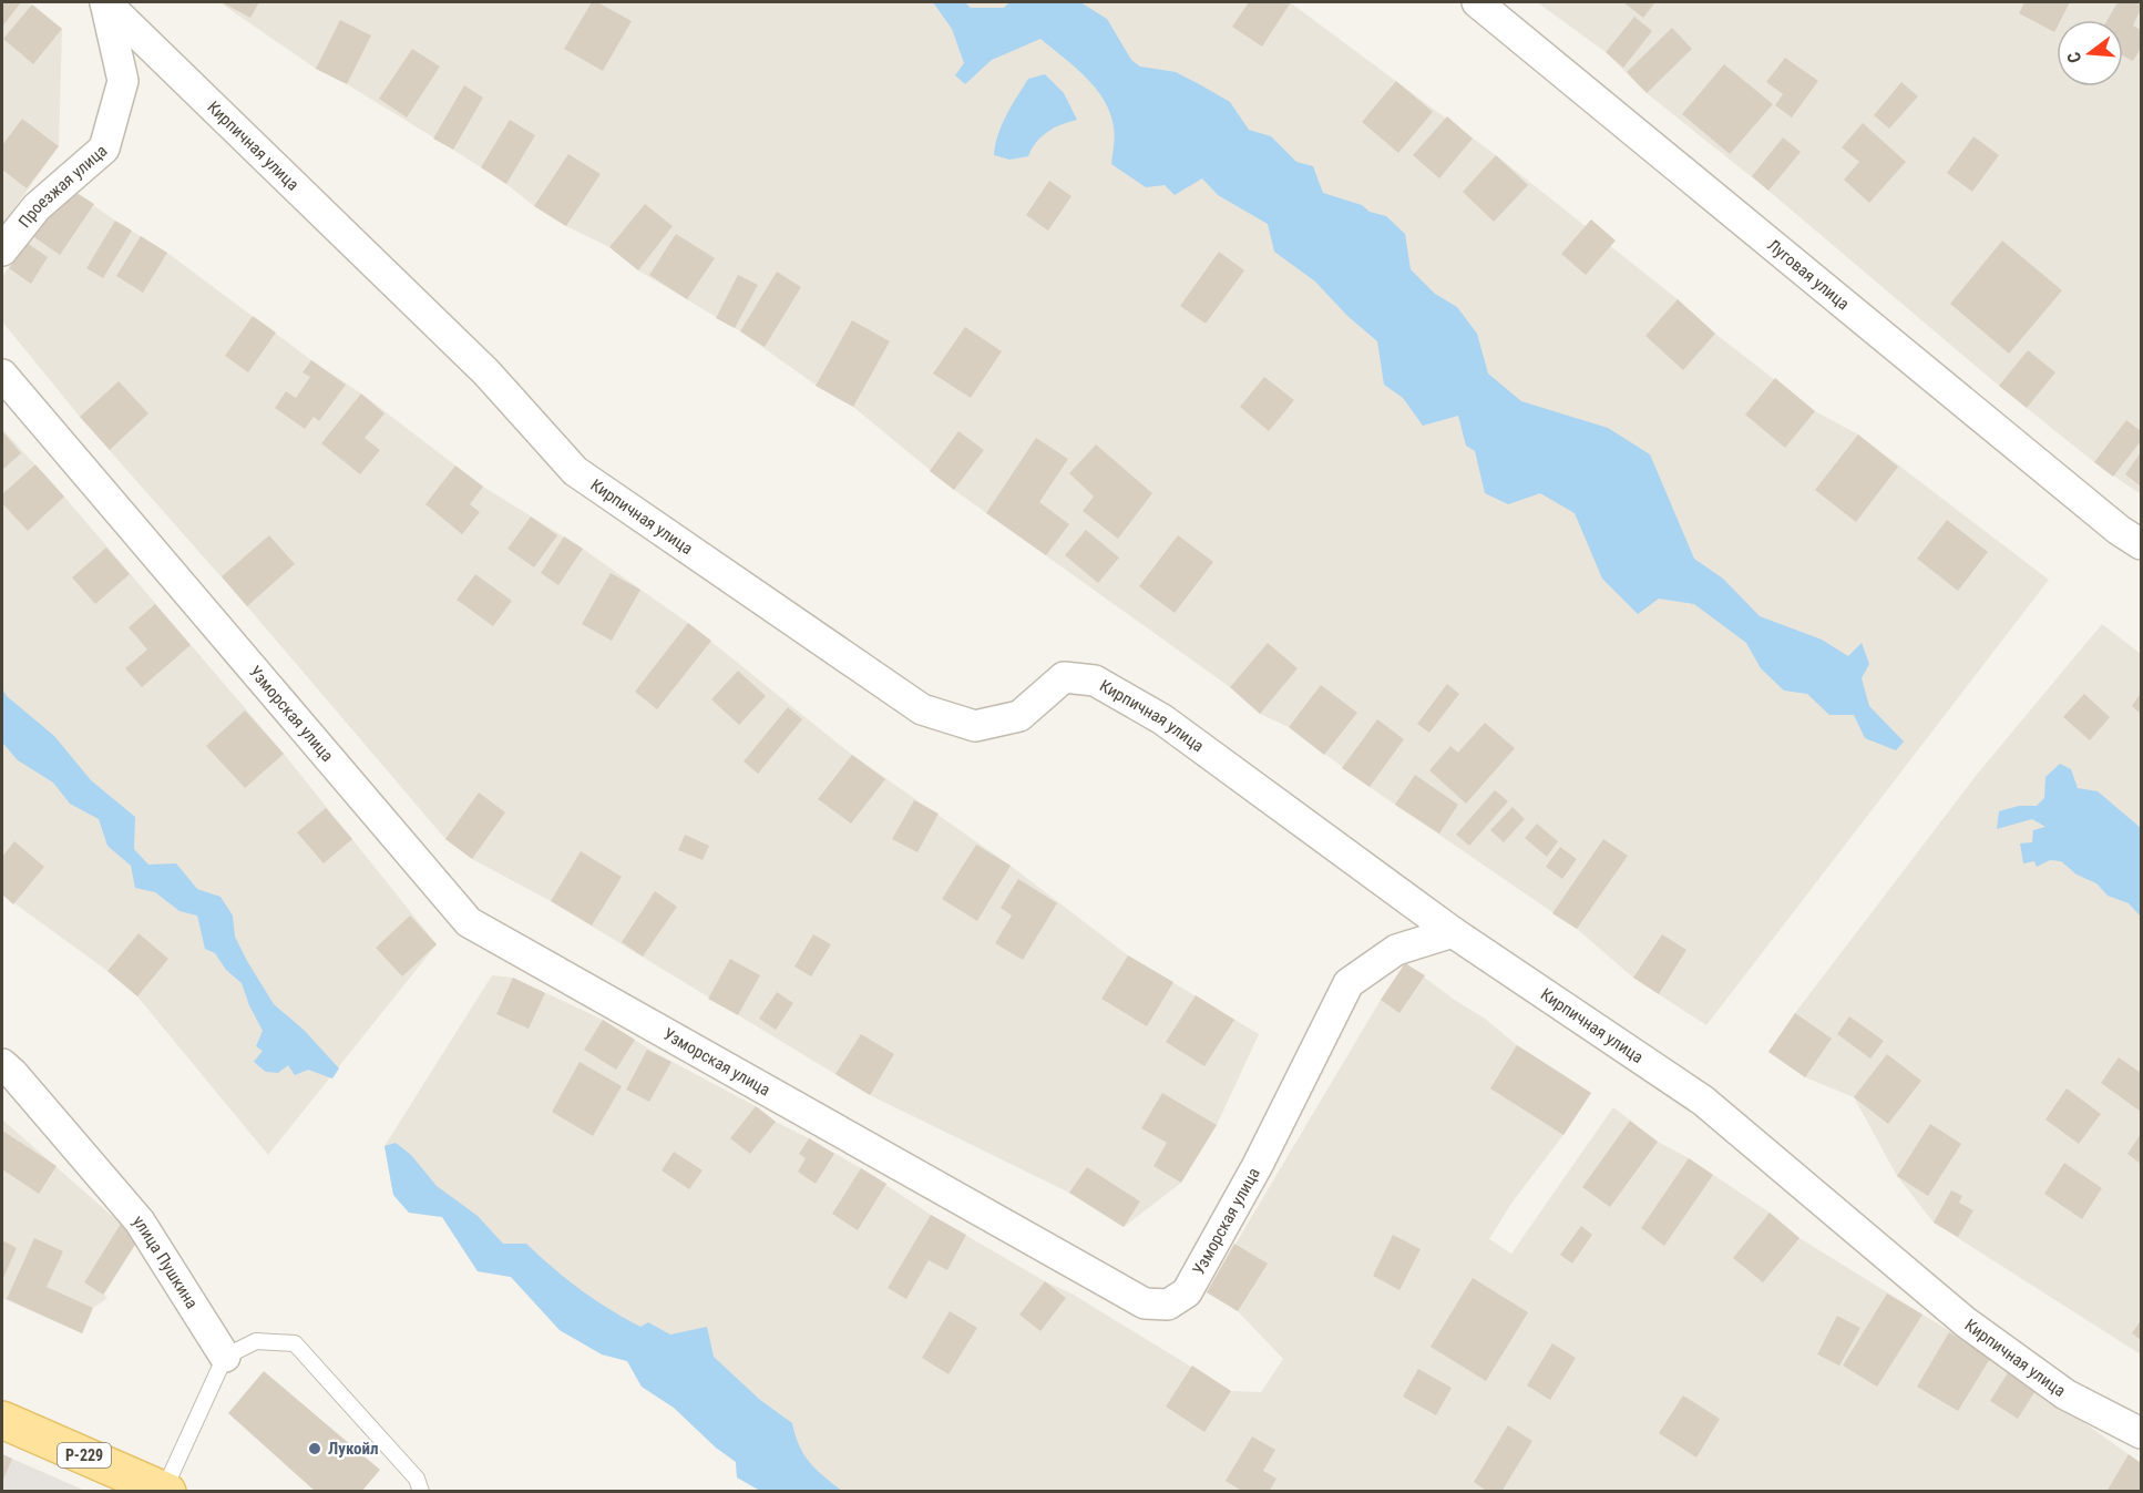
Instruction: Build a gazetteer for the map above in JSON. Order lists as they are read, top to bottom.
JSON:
{
  "streets": {
    "main road": ["Р-229"],
    "street": [
      "Кирпичная улица",
      "Проезжая улица",
      "Луговая улица",
      "Узморская улица",
      "улица Пушкина"
    ]
  },
  "crossings": [
    ["Кирпичная улица", "Проезжая улица"],
    ["Кирпичная улица", "Узморская улица"]
  ],
  "places": ["Лукойл"],
  "north": "left"
}
